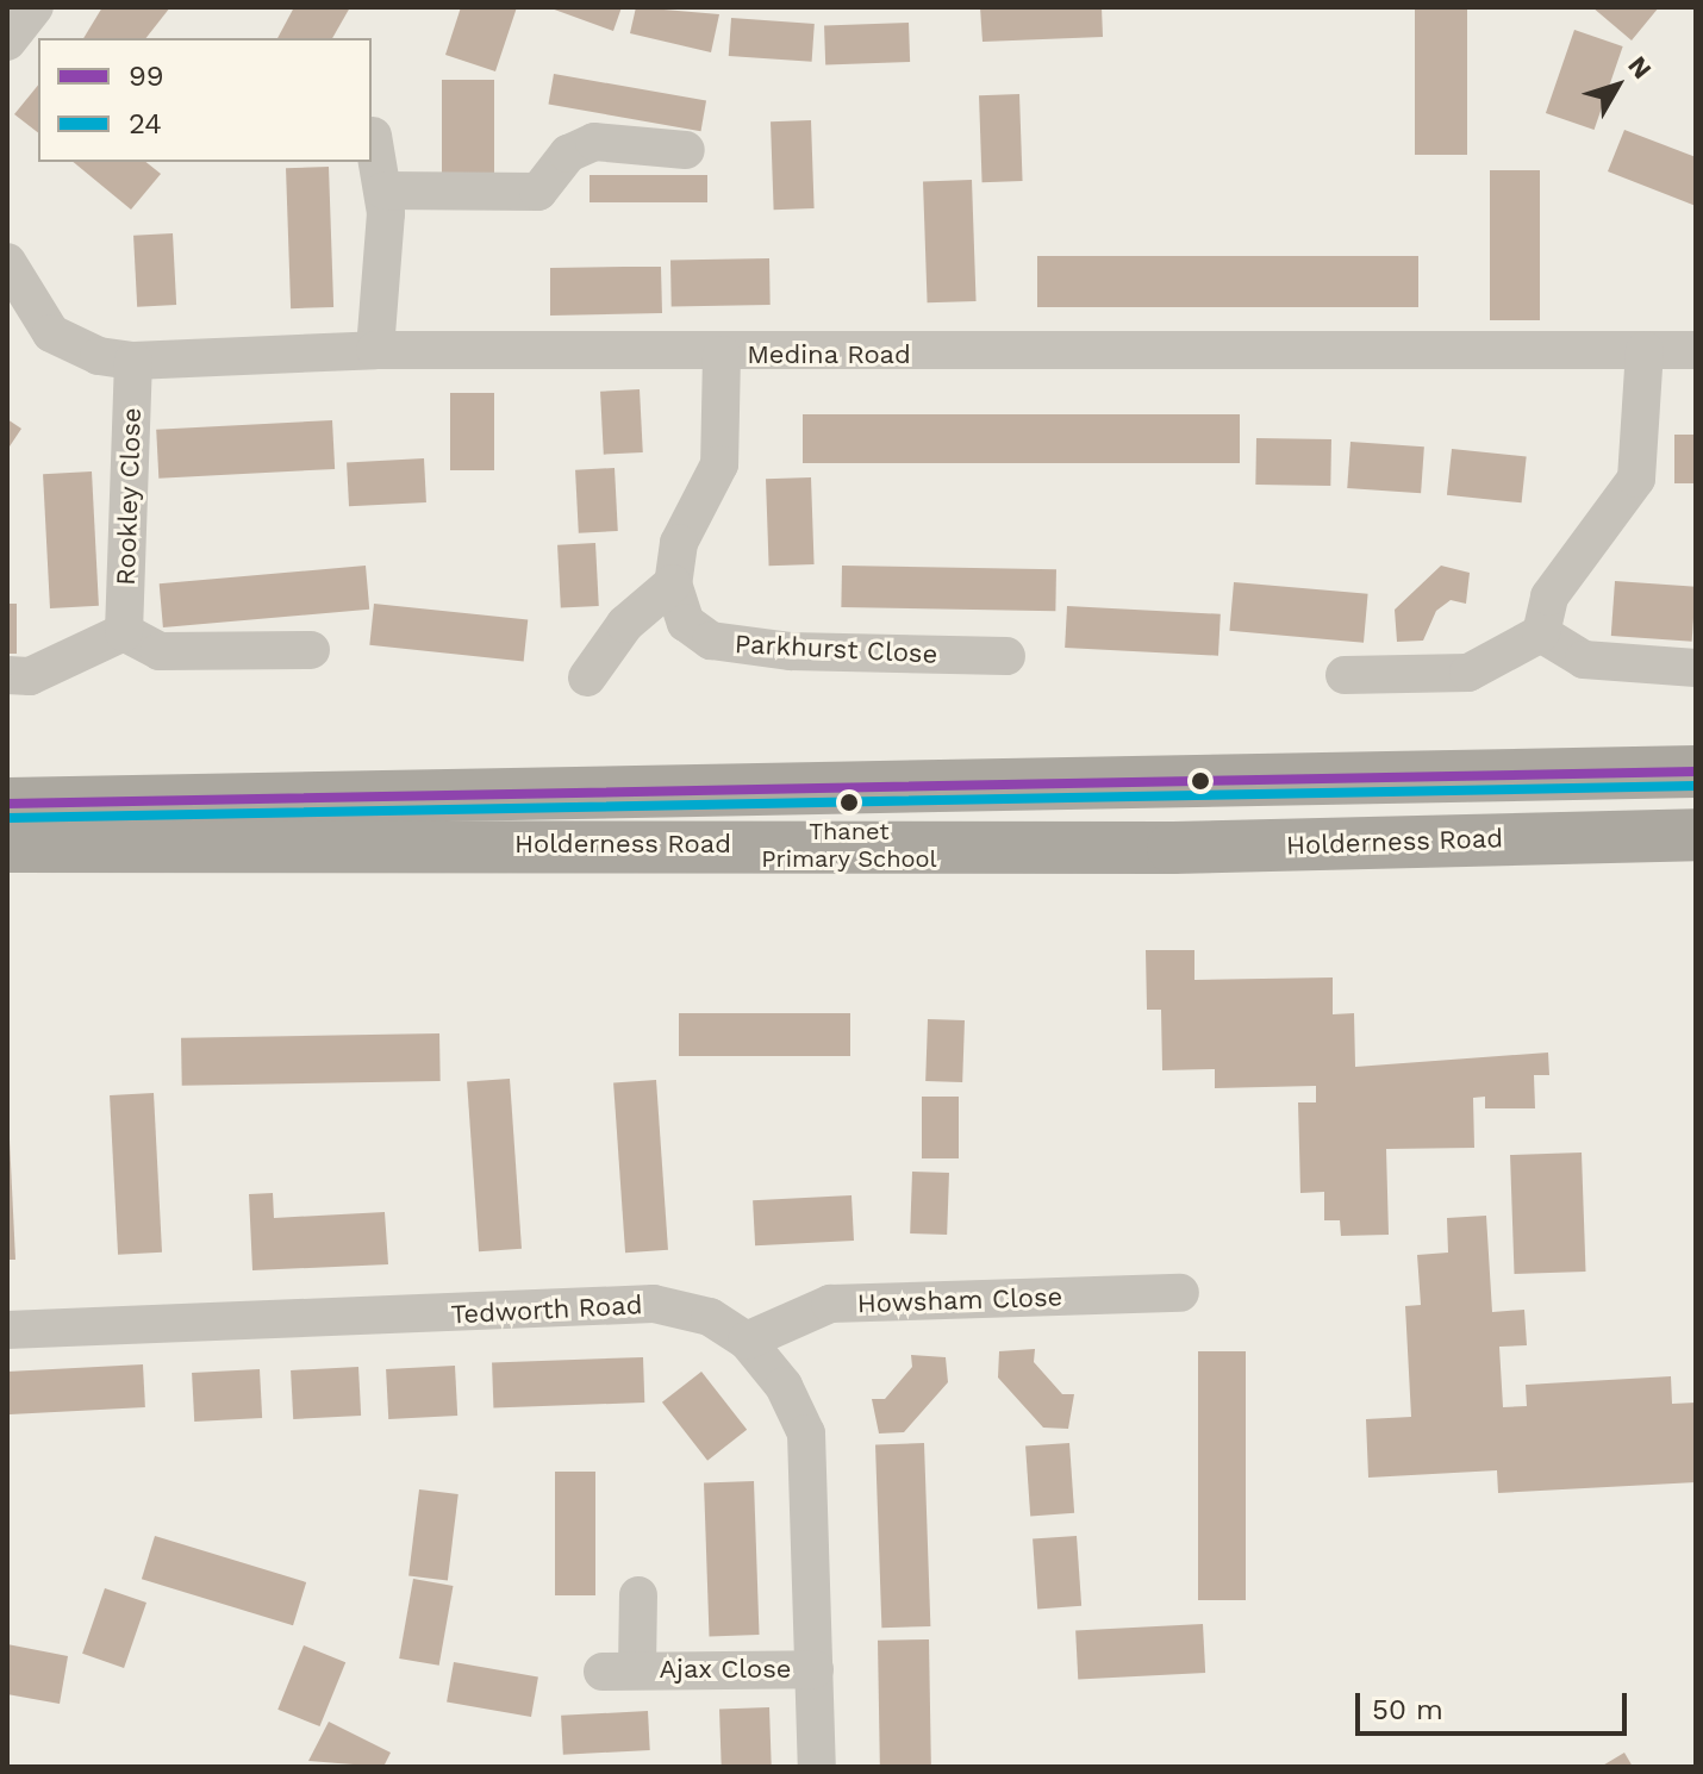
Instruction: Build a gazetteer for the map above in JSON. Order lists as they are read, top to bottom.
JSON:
{
  "streets": {
    "highway": ["Holderness Road"],
    "street": [
      "Medina Road",
      "Rookley Close",
      "Parkhurst Close",
      "Howsham Close",
      "Tedworth Road",
      "Ajax Close"
    ]
  },
  "crossings": [
    ["Medina Road", "Rookley Close"],
    ["Howsham Close", "Tedworth Road"],
    ["Tedworth Road", "Ajax Close"]
  ],
  "places": ["Thanet Primary School"],
  "lines": ["transit line 99", "transit line 24"],
  "legend": ["99", "24"],
  "scale_bar": "50 m",
  "north": "top right"
}
